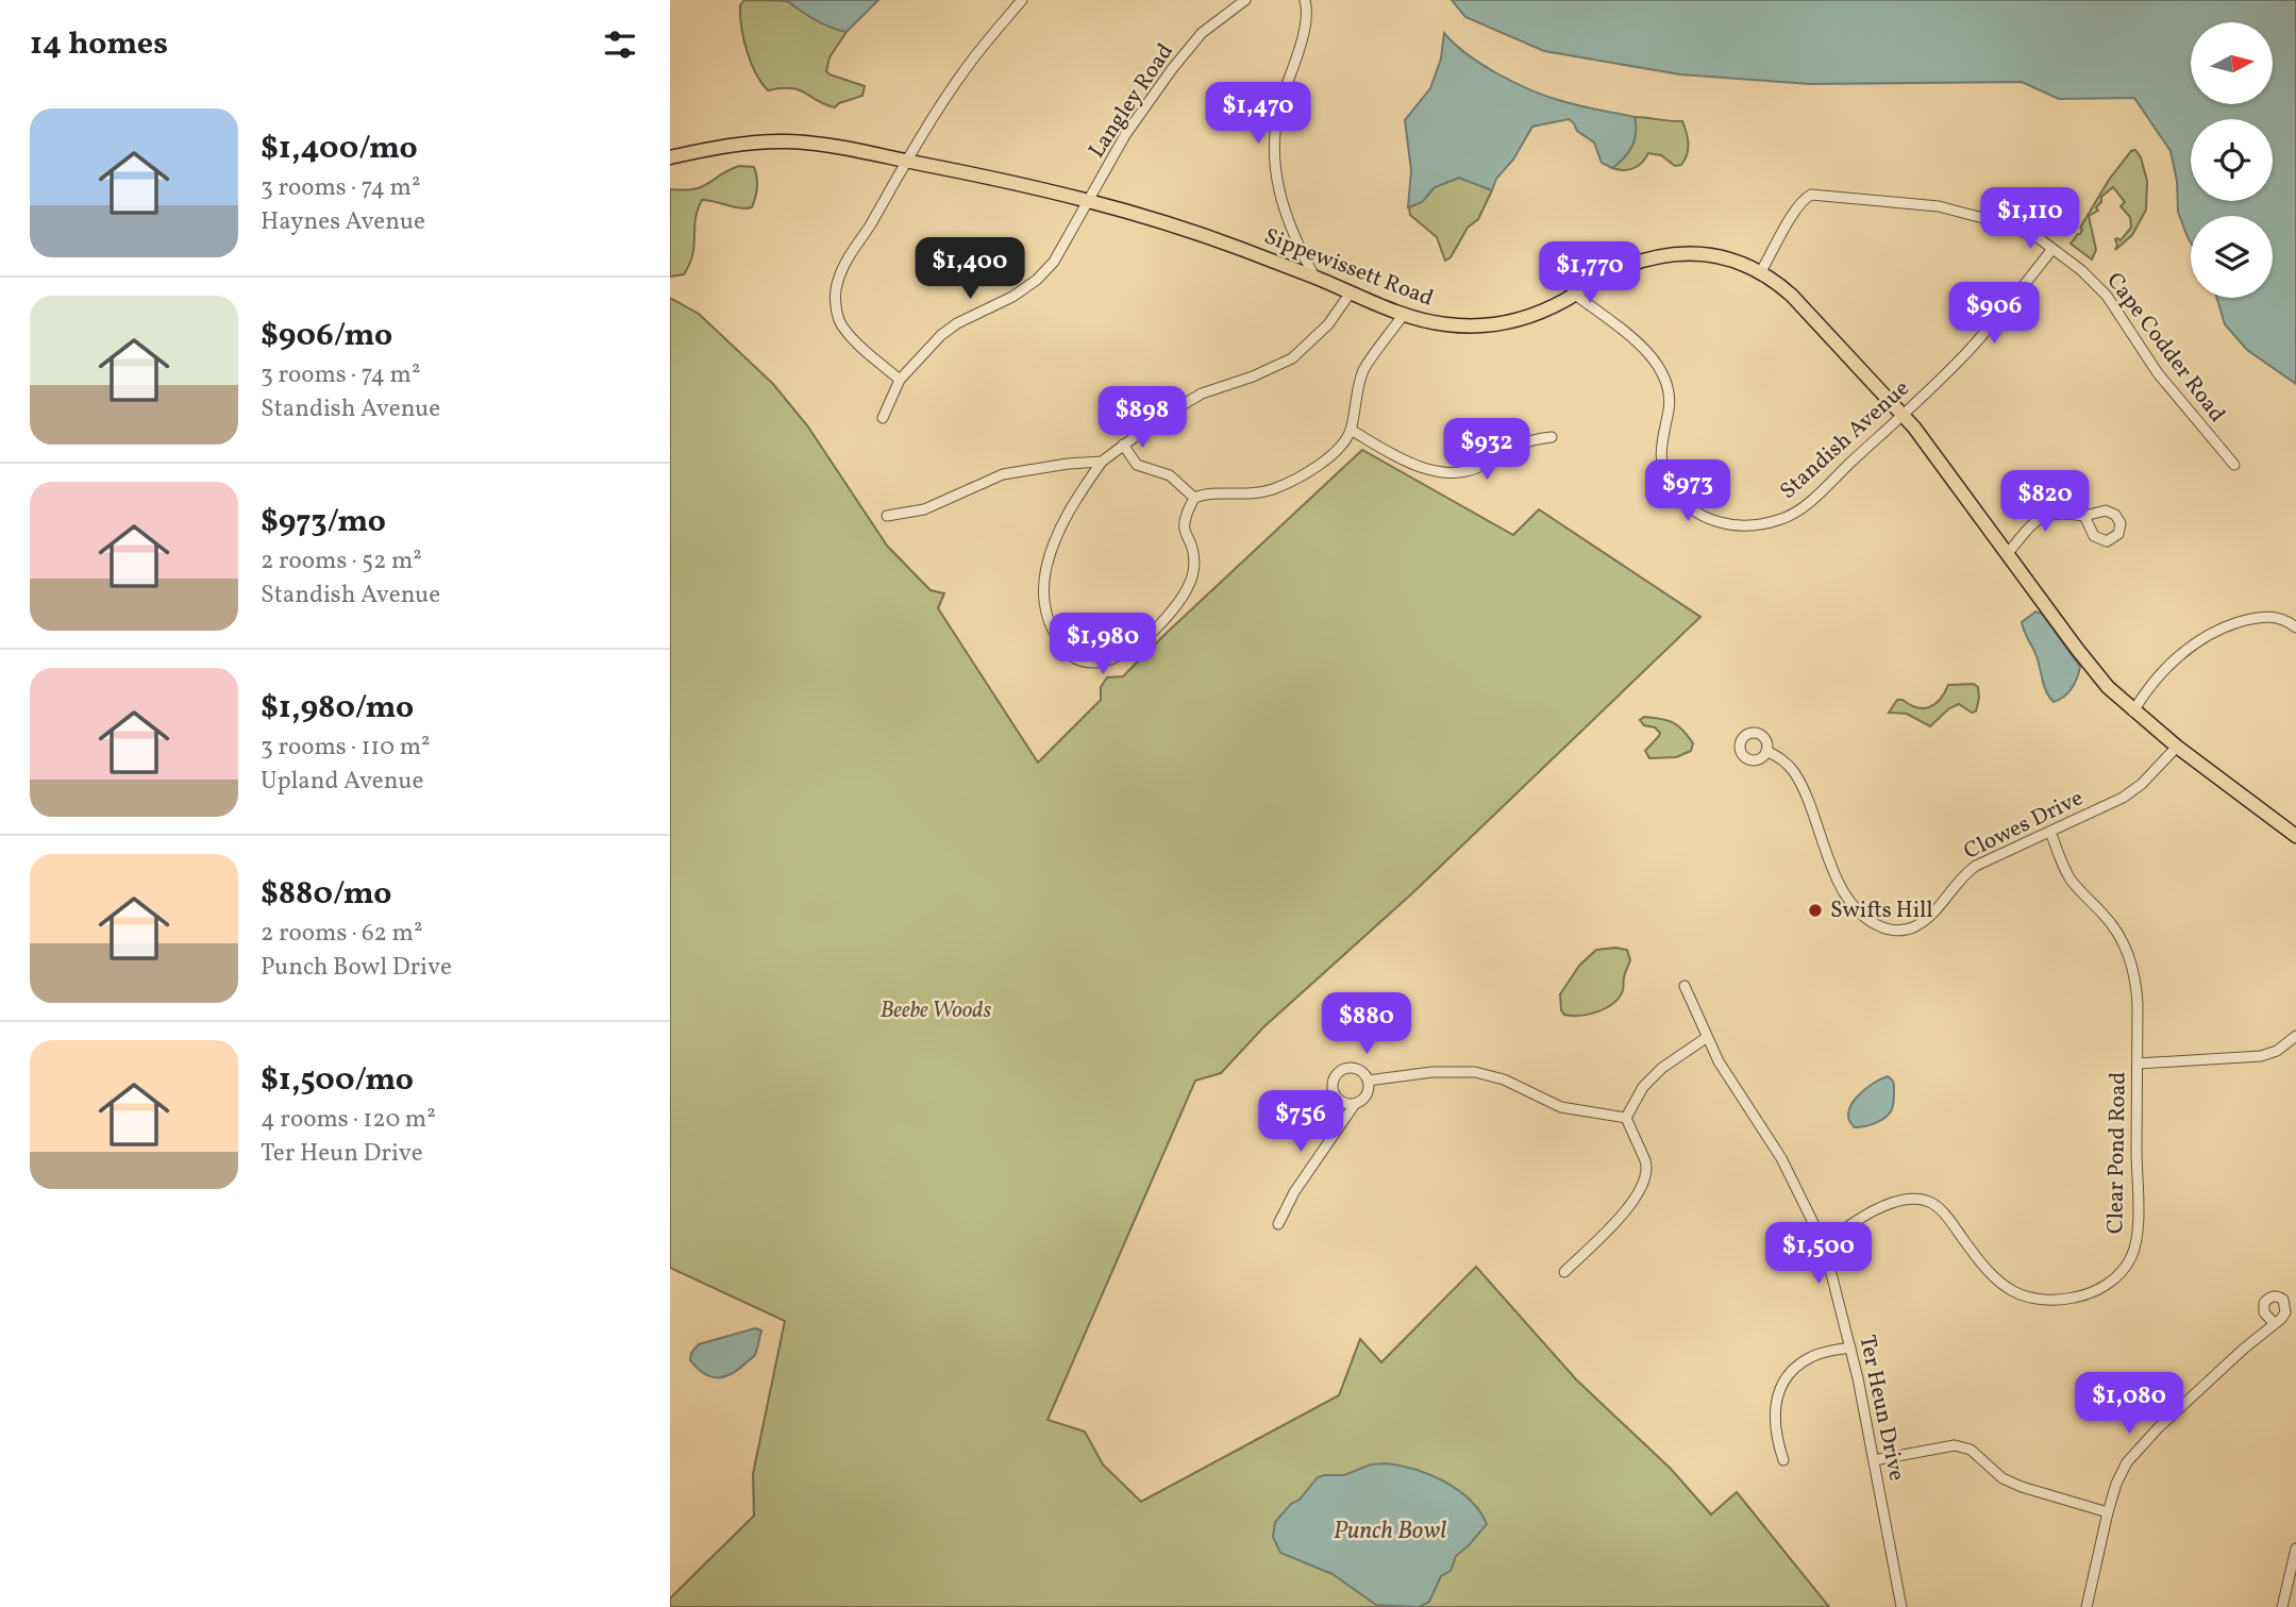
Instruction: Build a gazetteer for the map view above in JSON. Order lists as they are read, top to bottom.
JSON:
{
  "streets": {
    "main road": ["Sippewissett Road"],
    "street": [
      "Langley Road",
      "Cape Codder Road",
      "Standish Avenue",
      "Clowes Drive",
      "Clear Pond Road",
      "Ter Heun Drive"
    ]
  },
  "crossings": [
    ["Langley Road", "Sippewissett Road"],
    ["Sippewissett Road", "Cape Codder Road"],
    ["Sippewissett Road", "Standish Avenue"],
    ["Sippewissett Road", "Clowes Drive"],
    ["Cape Codder Road", "Standish Avenue"],
    ["Clowes Drive", "Clear Pond Road"],
    ["Clear Pond Road", "Ter Heun Drive"]
  ],
  "water": ["Punch Bowl"],
  "parks": ["Beebe Woods"],
  "places": ["Swifts Hill"],
  "north": "right",
  "page": {
    "heading": "14 homes",
    "price": [
      "$1,470",
      "$1,110",
      "$1,400",
      "$1,770",
      "$906",
      "$898",
      "$932",
      "$973",
      "$820",
      "$1,980",
      "$880",
      "$756",
      "$1,500",
      "$1,080"
    ],
    "list": [
      {
        "name": "$1,400/mo",
        "note": "3 rooms · 74 m² · Haynes Avenue"
      },
      {
        "name": "$906/mo",
        "note": "3 rooms · 74 m² · Standish Avenue"
      },
      {
        "name": "$973/mo",
        "note": "2 rooms · 52 m² · Standish Avenue"
      },
      {
        "name": "$1,980/mo",
        "note": "3 rooms · 110 m² · Upland Avenue"
      },
      {
        "name": "$880/mo",
        "note": "2 rooms · 62 m² · Punch Bowl Drive"
      },
      {
        "name": "$1,500/mo",
        "note": "4 rooms · 120 m² · Ter Heun Drive"
      }
    ]
  }
}
